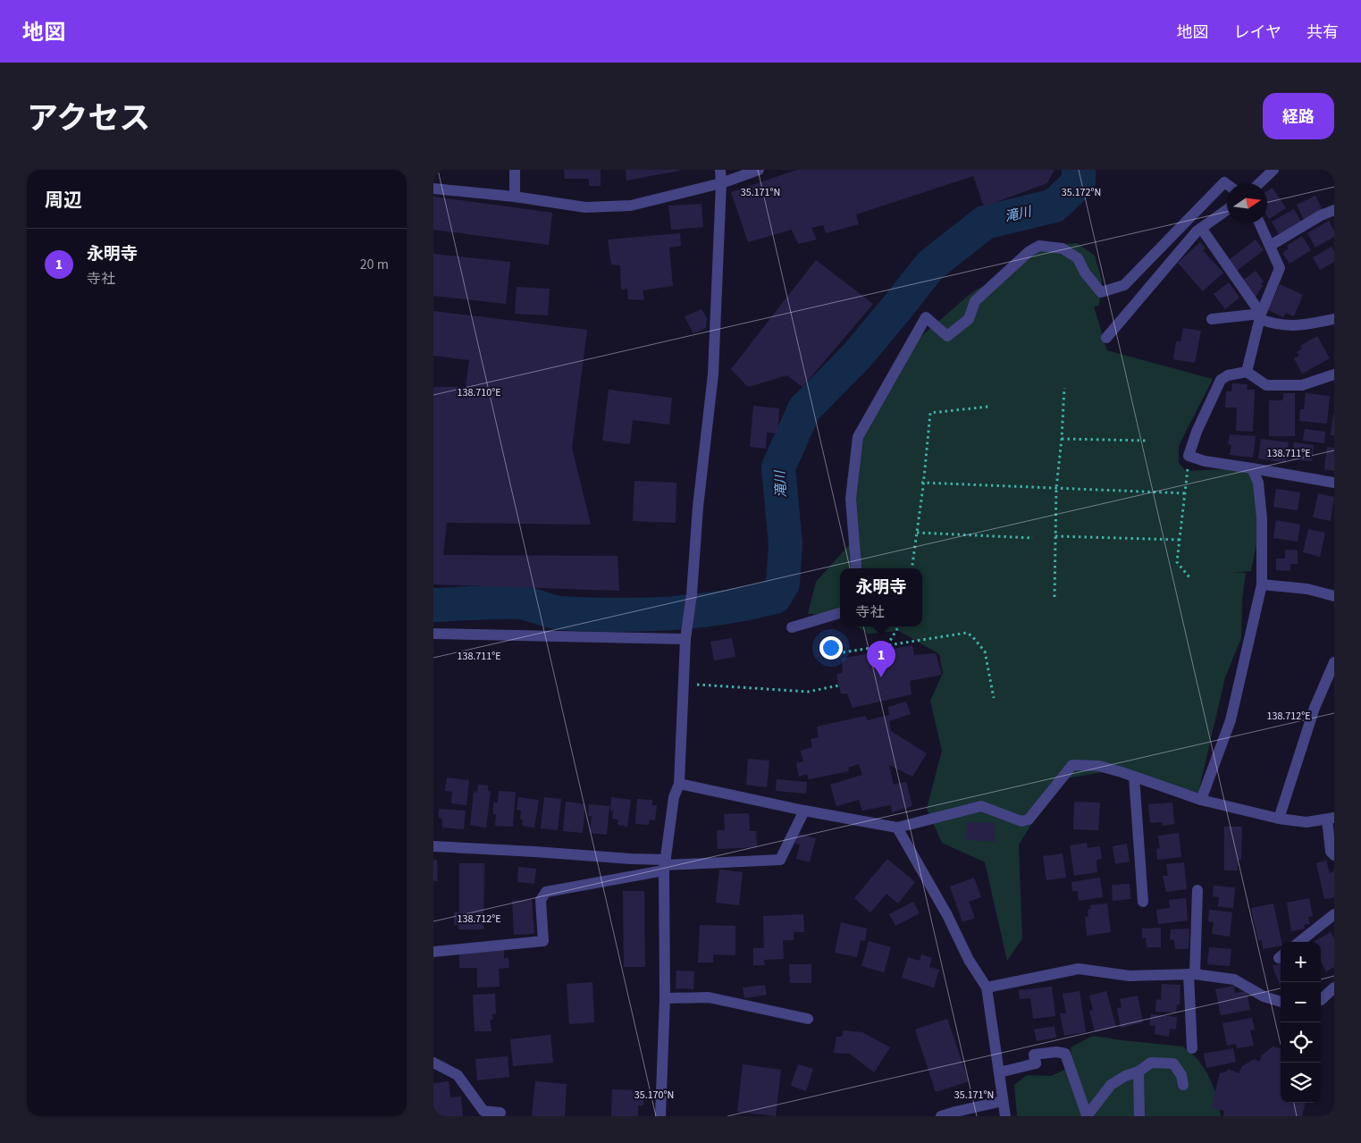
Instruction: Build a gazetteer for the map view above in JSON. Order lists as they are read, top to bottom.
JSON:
{
  "water": ["滝川"],
  "north": "right",
  "page": {
    "header": "地図",
    "nav": ["地図", "レイヤ", "共有"],
    "title": "アクセス",
    "buttons": "経路",
    "heading": "周辺",
    "list": [
      {
        "mark": "1",
        "name": "永明寺",
        "note": "寺社",
        "value": "20 m"
      }
    ],
    "popup": ["永明寺", "寺社"],
    "pins": "1",
    "map_buttons": ["+", "−"]
  },
  "coordinates": [
    "35.171°N",
    "35.172°N",
    "138.710°E",
    "138.711°E",
    "138.712°E",
    "35.170°N"
  ]
}
